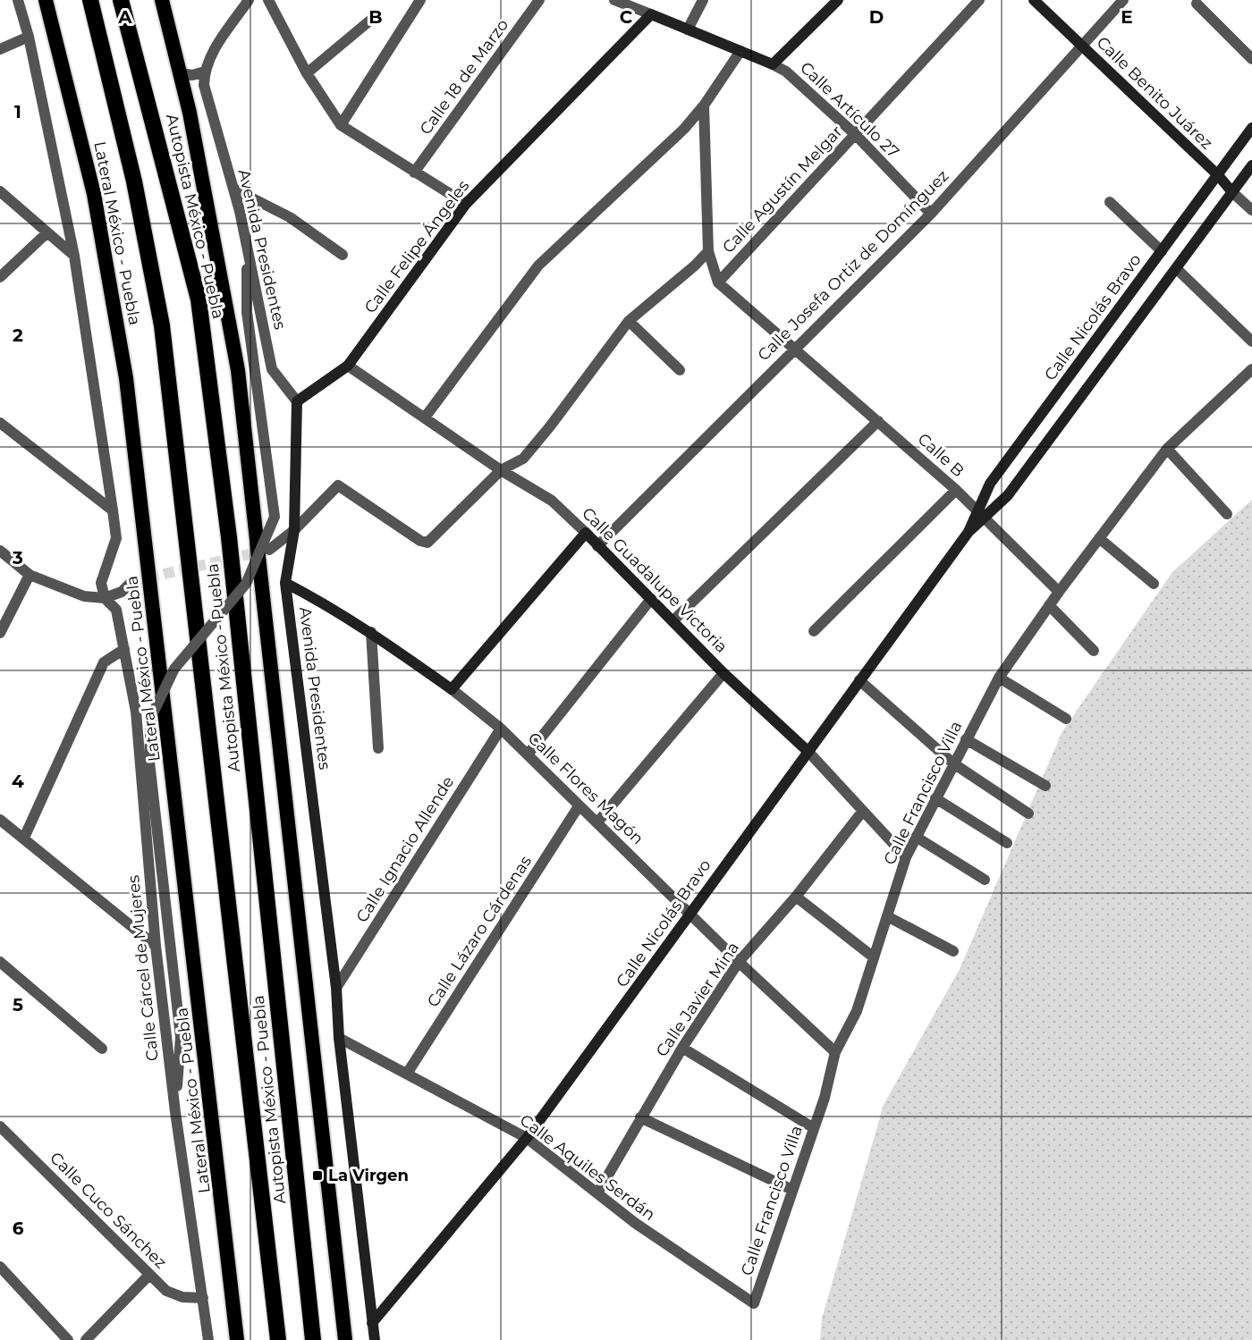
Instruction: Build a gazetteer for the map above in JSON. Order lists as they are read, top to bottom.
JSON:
{
  "streets": {
    "highway": ["Autopista México - Puebla", "Lateral México - Puebla"],
    "main road": [
      "Calle Benito Juárez",
      "Calle Artículo 27",
      "Calle Felipe Ángeles",
      "Avenida Presidentes",
      "Calle Nicolás Bravo",
      "Calle Guadalupe Victoria",
      "Calle Flores Magón"
    ],
    "street": [
      "Calle 18 de Marzo",
      "Calle Agustín Melgar",
      "Calle Josefa Ortiz de Domínguez",
      "Calle B",
      "Calle Francisco Villa",
      "Calle Ignacio Allende",
      "Calle Lázaro Cárdenas",
      "Calle Cárcel de Mujeres",
      "Calle Javier Mina",
      "Calle Aquiles Serdán",
      "Calle Cuco Sánchez"
    ]
  },
  "crossings": [
    ["Calle Benito Juárez", "Calle Josefa Ortiz de Domínguez"],
    ["Calle Benito Juárez", "Calle Nicolás Bravo"],
    ["Calle Artículo 27", "Calle Agustín Melgar"],
    ["Calle Artículo 27", "Calle Felipe Ángeles"],
    ["Calle Artículo 27", "Calle Josefa Ortiz de Domínguez"],
    ["Calle Agustín Melgar", "Calle B"],
    ["Calle Felipe Ángeles", "Avenida Presidentes"],
    ["Calle Felipe Ángeles", "Calle Guadalupe Victoria"],
    ["Avenida Presidentes", "Calle Nicolás Bravo"],
    ["Avenida Presidentes", "Calle Flores Magón"],
    ["Avenida Presidentes", "Calle Ignacio Allende"],
    ["Avenida Presidentes", "Calle Aquiles Serdán"],
    ["Calle Josefa Ortiz de Domínguez", "Calle B"],
    ["Calle Josefa Ortiz de Domínguez", "Calle Guadalupe Victoria"],
    ["Calle Nicolás Bravo", "Calle B"],
    ["Calle Nicolás Bravo", "Calle Guadalupe Victoria"],
    ["Calle Nicolás Bravo", "Calle Flores Magón"],
    ["Calle Nicolás Bravo", "Calle Aquiles Serdán"],
    ["Calle B", "Calle Francisco Villa"],
    ["Calle Guadalupe Victoria", "Calle Francisco Villa"],
    ["Calle Guadalupe Victoria", "Calle Javier Mina"],
    ["Calle Flores Magón", "Calle Francisco Villa"],
    ["Calle Flores Magón", "Calle Ignacio Allende"],
    ["Calle Flores Magón", "Calle Lázaro Cárdenas"],
    ["Calle Flores Magón", "Calle Javier Mina"],
    ["Calle Francisco Villa", "Calle Aquiles Serdán"],
    ["Calle Lázaro Cárdenas", "Calle Aquiles Serdán"],
    ["Calle Cárcel de Mujeres", "Calle Cuco Sánchez"],
    ["Calle Javier Mina", "Calle Aquiles Serdán"]
  ],
  "places": {
    "transit": ["La Virgen"]
  },
  "grid": {
    "columns": [
      "A",
      "B",
      "C",
      "D",
      "E"
    ],
    "rows": [
      "1",
      "2",
      "3",
      "4",
      "5",
      "6"
    ]
  }
}
